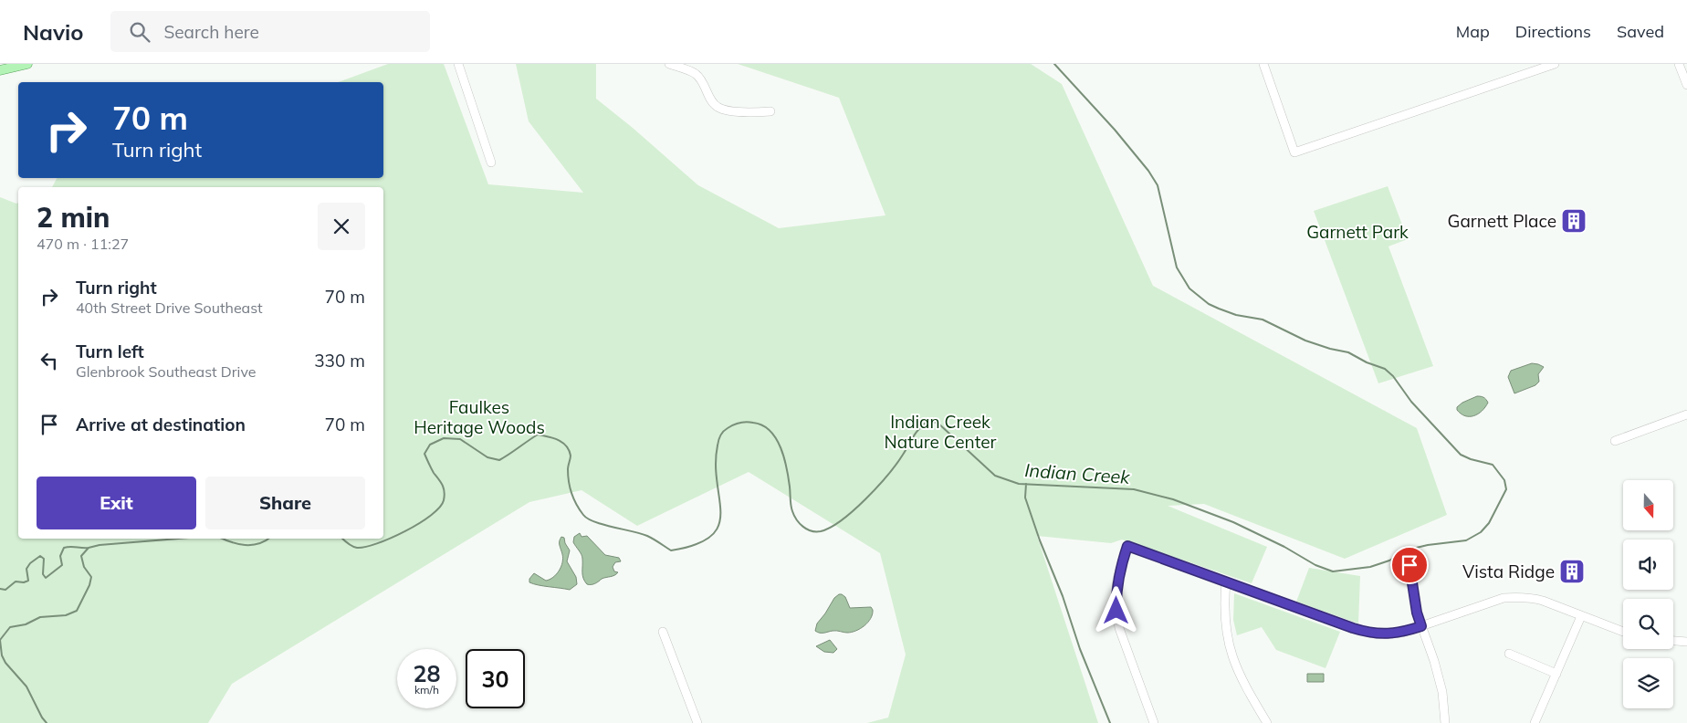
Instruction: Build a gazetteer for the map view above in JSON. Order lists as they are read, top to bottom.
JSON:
{
  "water": ["Indian Creek"],
  "parks": ["Garnett Park", "Faulkes Heritage Woods", "Indian Creek Nature Center"],
  "places": {
    "building": ["Garnett Place", "Vista Ridge"]
  },
  "north": "bottom",
  "page": {
    "header": "Navio",
    "search": "Search here",
    "nav": ["Map", "Directions", "Saved"],
    "turn": ["70 m", "Turn right"],
    "heading": ["2 min", "470 m · 11:27"],
    "list": [
      {
        "name": "Turn right",
        "note": "40th Street Drive Southeast",
        "value": "70 m"
      },
      {
        "name": "Turn left",
        "note": "Glenbrook Southeast Drive",
        "value": "330 m"
      },
      {
        "name": "Arrive at destination",
        "value": "70 m"
      }
    ],
    "buttons": ["Exit", "Share"],
    "speed": "28 km/h",
    "limit": "30"
  }
}
